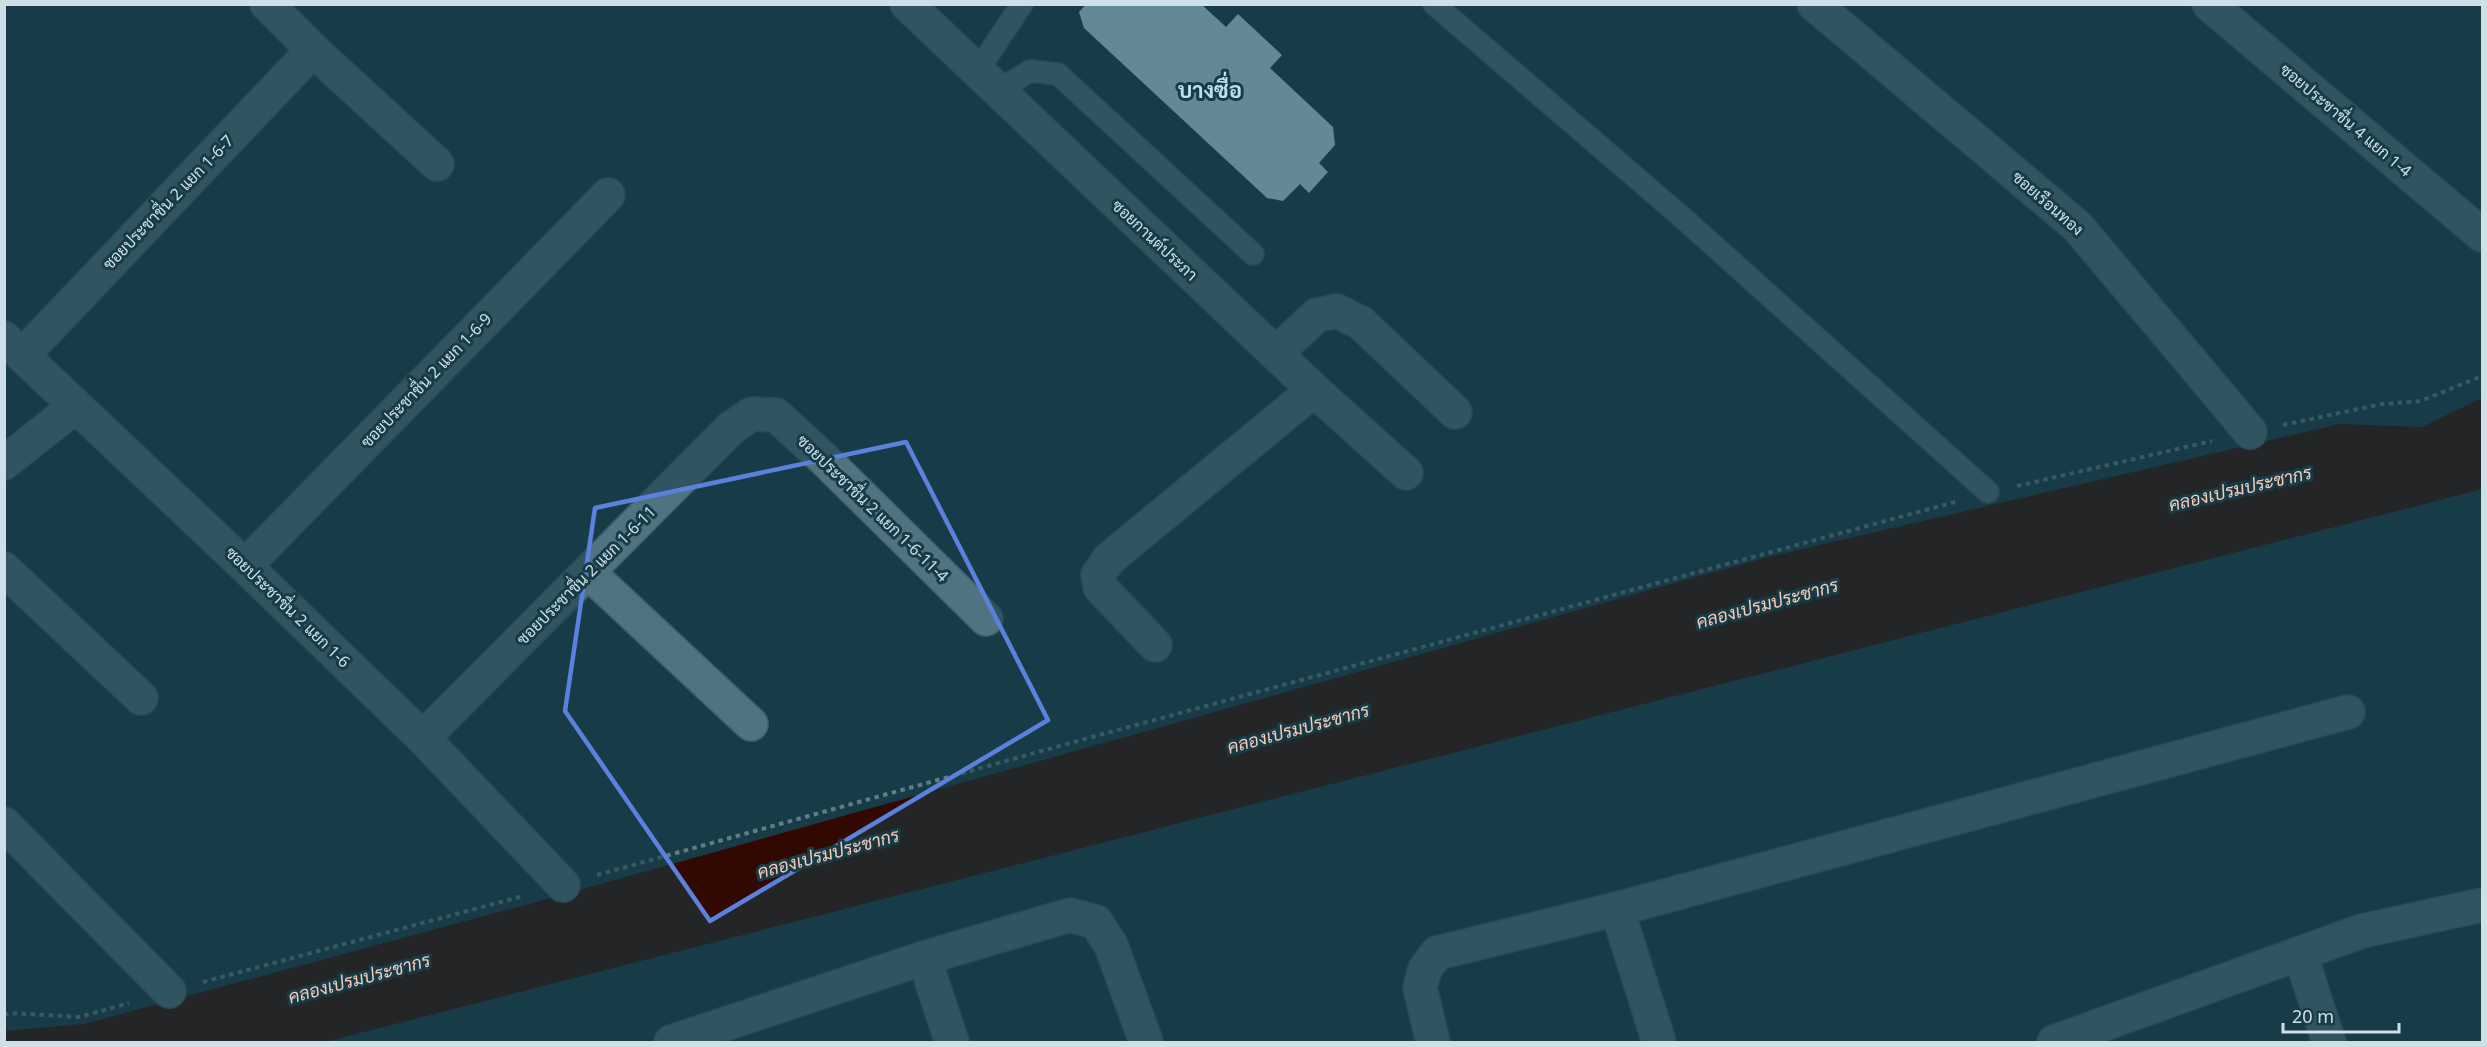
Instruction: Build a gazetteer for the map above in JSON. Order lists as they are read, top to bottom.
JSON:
{
  "streets": {
    "street": [
      "ซอยประชาชื่น 4 แยก 1-4",
      "ซอยประชาชื่น 2 แยก 1-6-7",
      "ซอยเรือนทอง",
      "ซอยกานต์ประภา",
      "ซอยประชาชื่น 2 แยก 1-6-9",
      "ซอยประชาชื่น 2 แยก 1-6-11-4",
      "ซอยประชาชื่น 2 แยก 1-6-11",
      "ซอยประชาชื่น 2 แยก 1-6"
    ]
  },
  "crossings": [
    ["ซอยประชาชื่น 2 แยก 1-6-7", "ซอยประชาชื่น 2 แยก 1-6"],
    ["ซอยประชาชื่น 2 แยก 1-6-9", "ซอยประชาชื่น 2 แยก 1-6"],
    ["ซอยประชาชื่น 2 แยก 1-6-11-4", "ซอยประชาชื่น 2 แยก 1-6-11"],
    ["ซอยประชาชื่น 2 แยก 1-6-11", "ซอยประชาชื่น 2 แยก 1-6"]
  ],
  "districts": ["บางซื่อ"],
  "water": ["คลองเปรมประชากร"],
  "scale_bar": "20 m"
}
